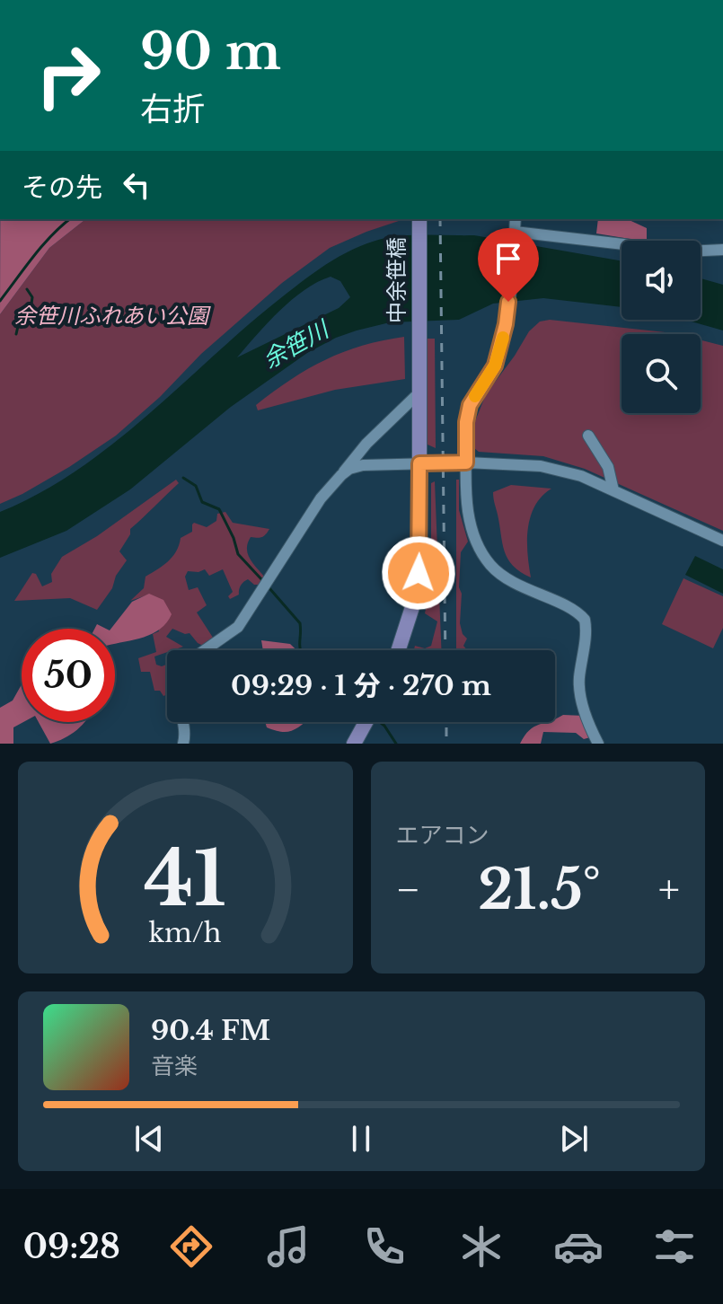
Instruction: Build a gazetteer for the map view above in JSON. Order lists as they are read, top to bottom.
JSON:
{
  "streets": {
    "main road": ["中余笹橋"]
  },
  "water": ["余笹川"],
  "parks": ["余笹川ふれあい公園"],
  "page": {
    "turn": ["90 m", "右折"],
    "then": "その先",
    "limit": "50",
    "trip": "09:29 · 1 分 · 270 m",
    "tile": "エアコン",
    "heat": ["−", "21.5°", "+"],
    "song": ["90.4 FM", "音楽"],
    "tabs": "09:28",
    "gauge": ["41", "km/h"]
  }
}
